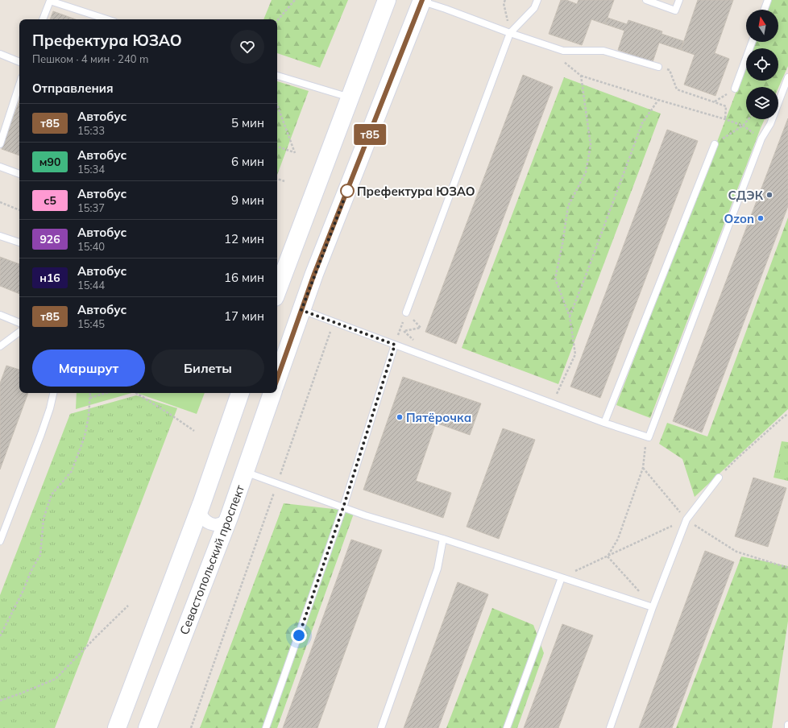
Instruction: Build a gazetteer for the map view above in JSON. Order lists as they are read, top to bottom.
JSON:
{
  "streets": {
    "main road": ["Севастопольский проспект"]
  },
  "places": [
    "Префектура ЮЗАО",
    "СДЭК",
    "Ozon",
    "Пятёрочка"
  ],
  "lines": ["bus line т85"],
  "north": "top",
  "page": {
    "on_map": "т85",
    "heading": [
      ["Префектура ЮЗАО", "Пешком · 4 мин · 240 m"],
      "Отправления"
    ],
    "list": [
      {
        "mark": "т85",
        "name": "Автобус",
        "note": "15:33",
        "value": "5 мин"
      },
      {
        "mark": "м90",
        "name": "Автобус",
        "note": "15:34",
        "value": "6 мин"
      },
      {
        "mark": "с5",
        "name": "Автобус",
        "note": "15:37",
        "value": "9 мин"
      },
      {
        "mark": "926",
        "name": "Автобус",
        "note": "15:40",
        "value": "12 мин"
      },
      {
        "mark": "н16",
        "name": "Автобус",
        "note": "15:44",
        "value": "16 мин"
      },
      {
        "mark": "т85",
        "name": "Автобус",
        "note": "15:45",
        "value": "17 мин"
      }
    ],
    "buttons": ["Маршрут", "Билеты"]
  }
}
